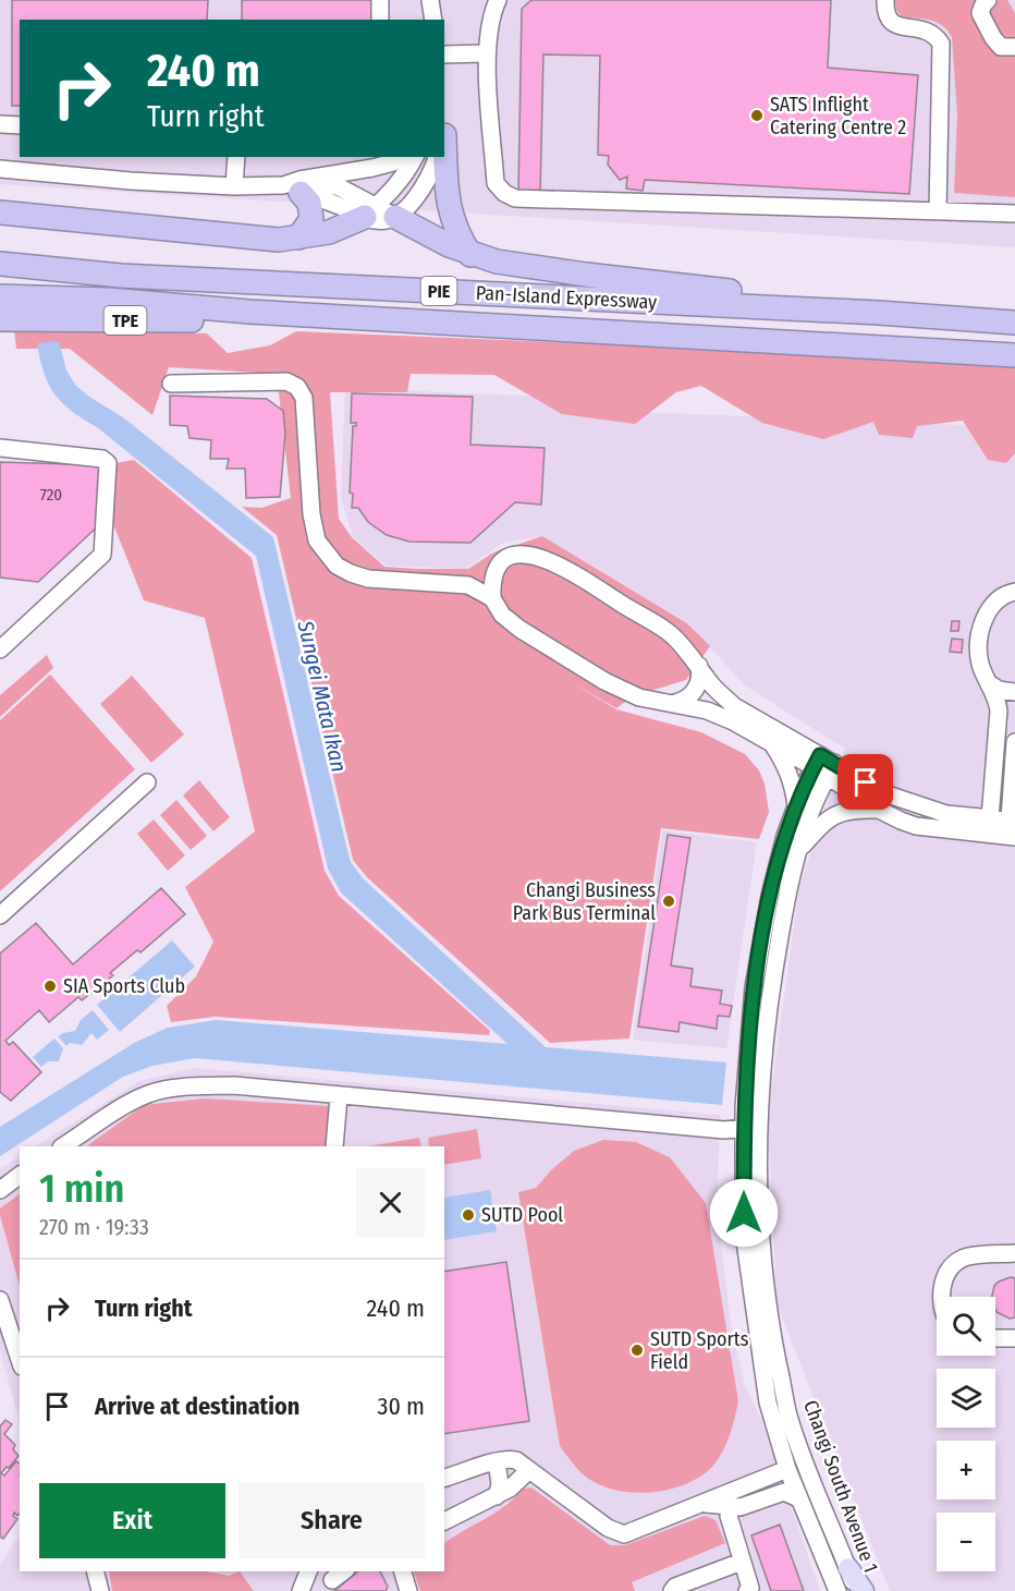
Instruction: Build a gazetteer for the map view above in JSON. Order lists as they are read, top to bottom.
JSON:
{
  "streets": {
    "highway": ["PIE", "Pan-Island Expressway", "TPE"],
    "street": ["Changi South Avenue 1"]
  },
  "crossings": [
    ["Pan-Island Expressway", "TPE"]
  ],
  "water": ["Sungei Mata Ikan"],
  "places": [
    "SATS Inflight Catering Centre 2",
    "Changi Business Park Bus Terminal",
    "SIA Sports Club",
    "SUTD Pool",
    "SUTD Sports Field"
  ],
  "house_numbers": ["720"],
  "page": {
    "turn": ["240 m", "Turn right"],
    "heading": ["1 min", "270 m · 19:33"],
    "list": [
      {
        "name": "Turn right",
        "value": "240 m"
      },
      {
        "name": "Arrive at destination",
        "value": "30 m"
      }
    ],
    "map_buttons": ["+", "−"],
    "buttons": ["Exit", "Share"]
  }
}
